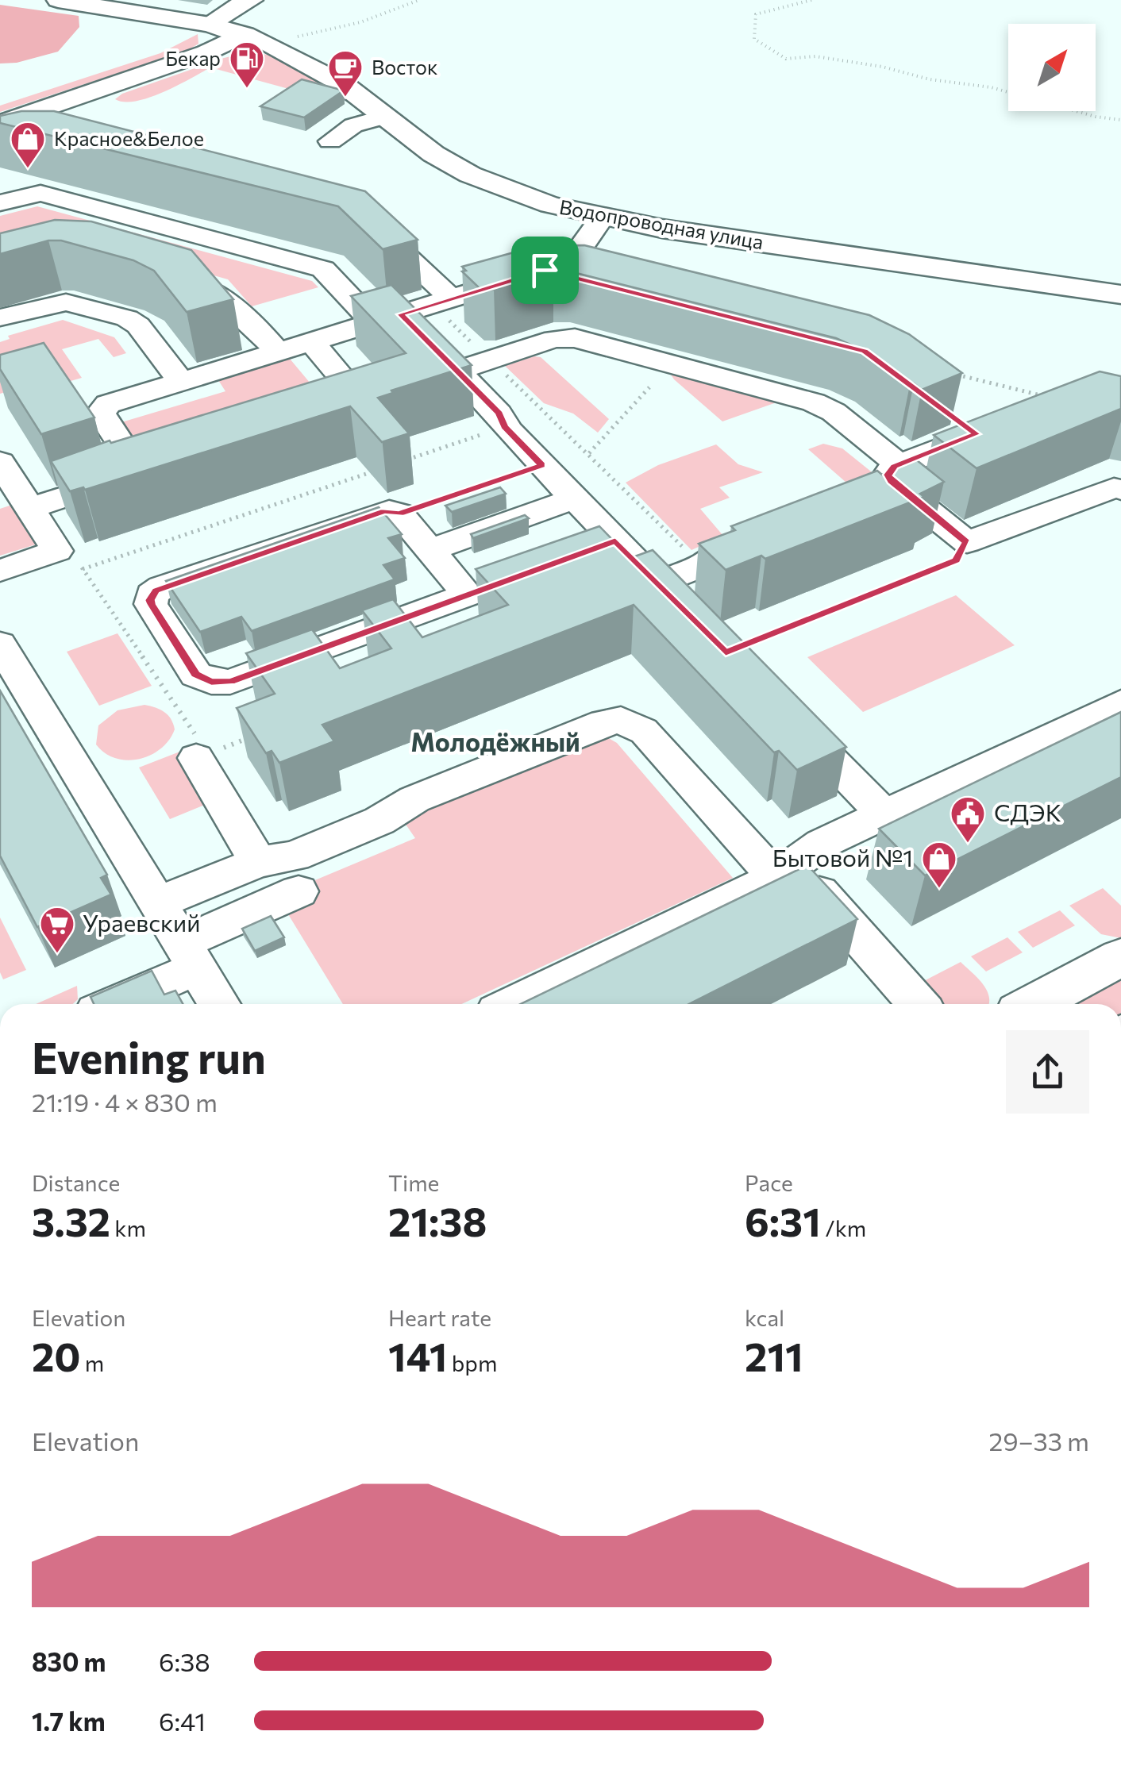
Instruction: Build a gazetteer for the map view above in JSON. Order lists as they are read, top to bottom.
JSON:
{
  "streets": {
    "main road": ["Водопроводная улица"]
  },
  "districts": ["Молодёжный"],
  "places": {
    "fuel station": ["Бекар"],
    "cafe": ["Восток"],
    "shop": ["Красное&Белое", "Бытовой №1"],
    "public building": ["СДЭК"],
    "supermarket": ["Ураевский"]
  },
  "north": "top right",
  "page": {
    "heading": ["Evening run", "21:19 · 4 × 830 m"],
    "stats": [
      ["Distance", "3.32 km"],
      ["Time", "21:38"],
      ["Pace", "6:31 /km"],
      ["Elevation", "20 m"],
      ["Heart rate", "141 bpm"],
      ["kcal", "211"]
    ],
    "chart": ["Elevation", "29–33 m"],
    "list": [
      {
        "name": "830 m",
        "note": "6:38"
      },
      {
        "name": "1.7 km",
        "note": "6:41"
      }
    ]
  }
}
